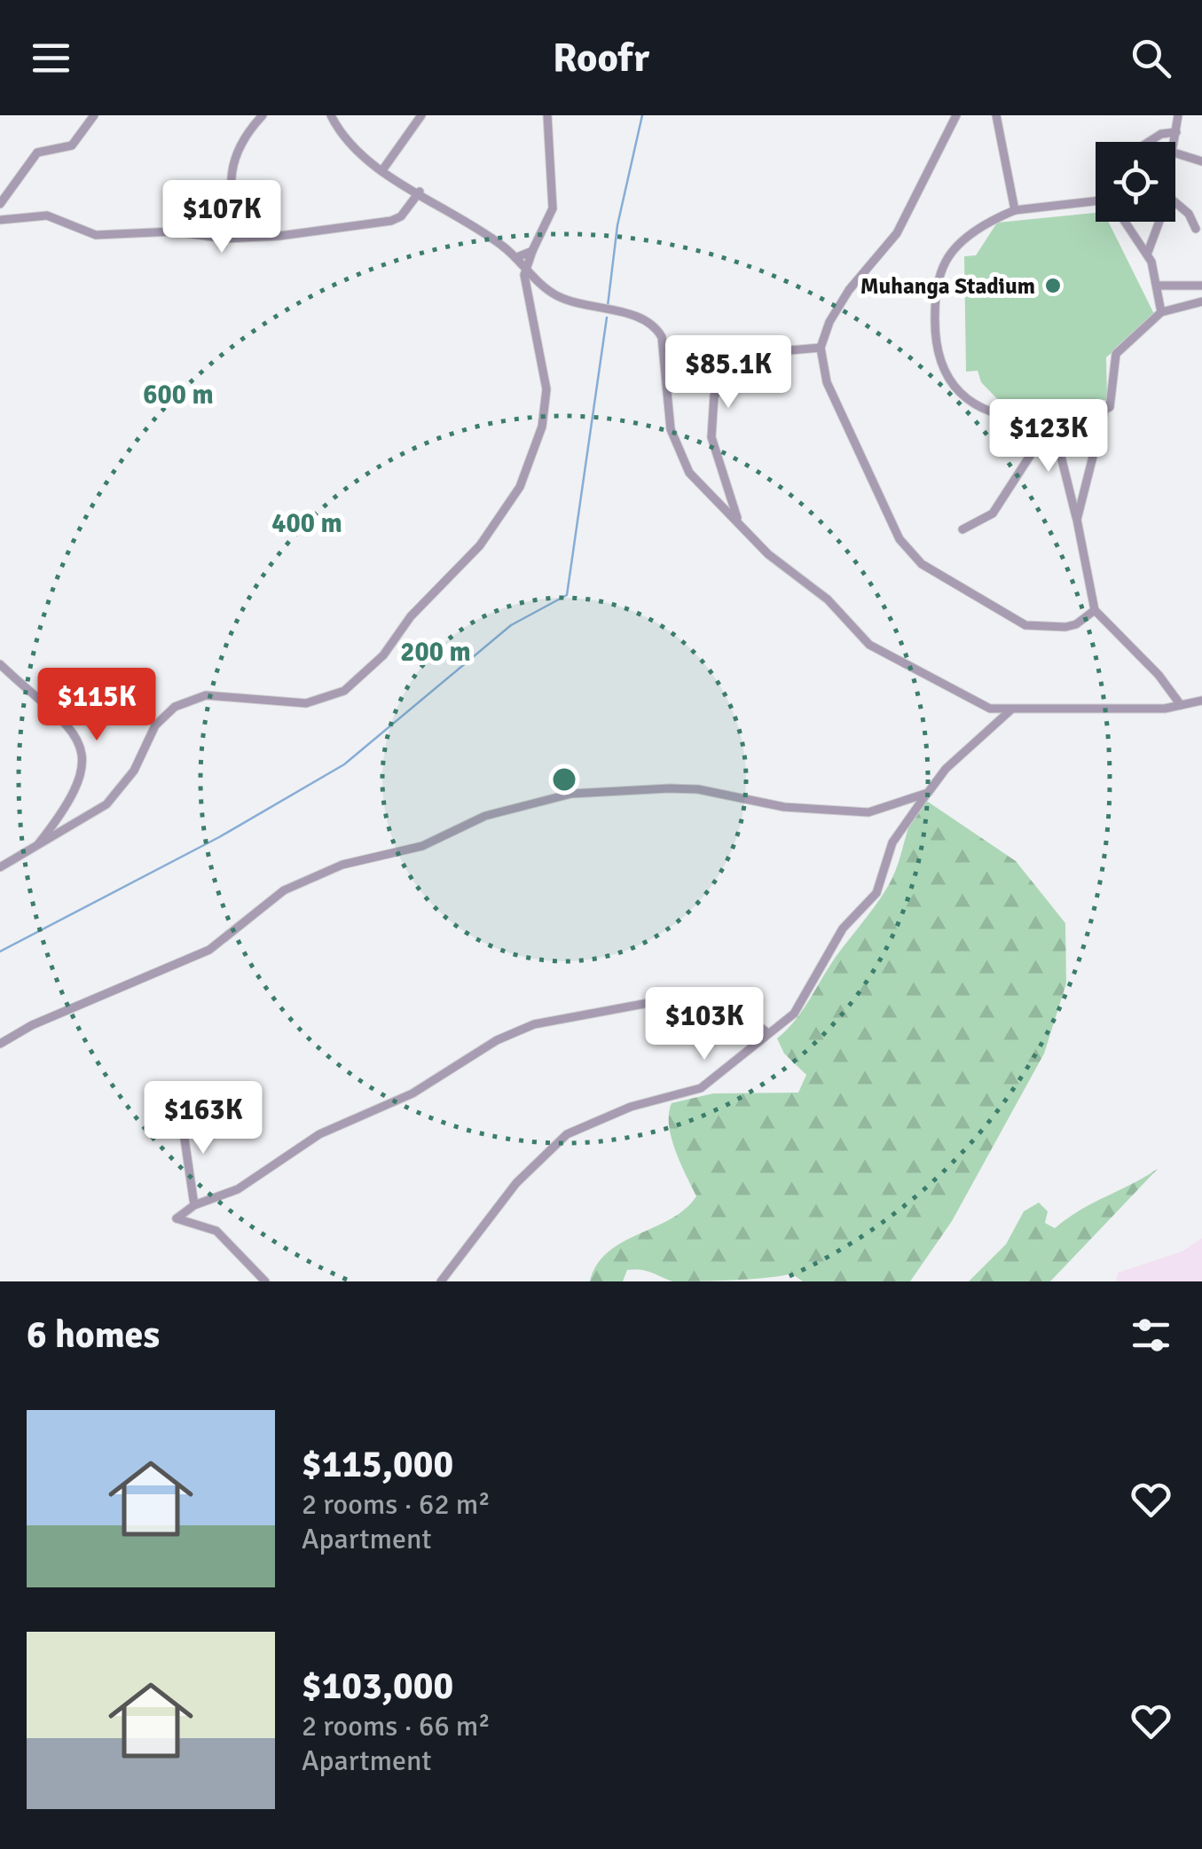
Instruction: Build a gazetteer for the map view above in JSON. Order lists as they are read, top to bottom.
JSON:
{
  "places": ["Muhanga Stadium"],
  "page": {
    "header": "Roofr",
    "price": [
      "$107K",
      "$85.1K",
      "$123K",
      "$115K",
      "$103K",
      "$163K"
    ],
    "heading": "6 homes",
    "list": [
      {
        "name": "$115,000",
        "note": "2 rooms · 62 m² · Apartment"
      },
      {
        "name": "$103,000",
        "note": "2 rooms · 66 m² · Apartment"
      }
    ]
  },
  "rings": ["600 m", "400 m", "200 m"]
}
